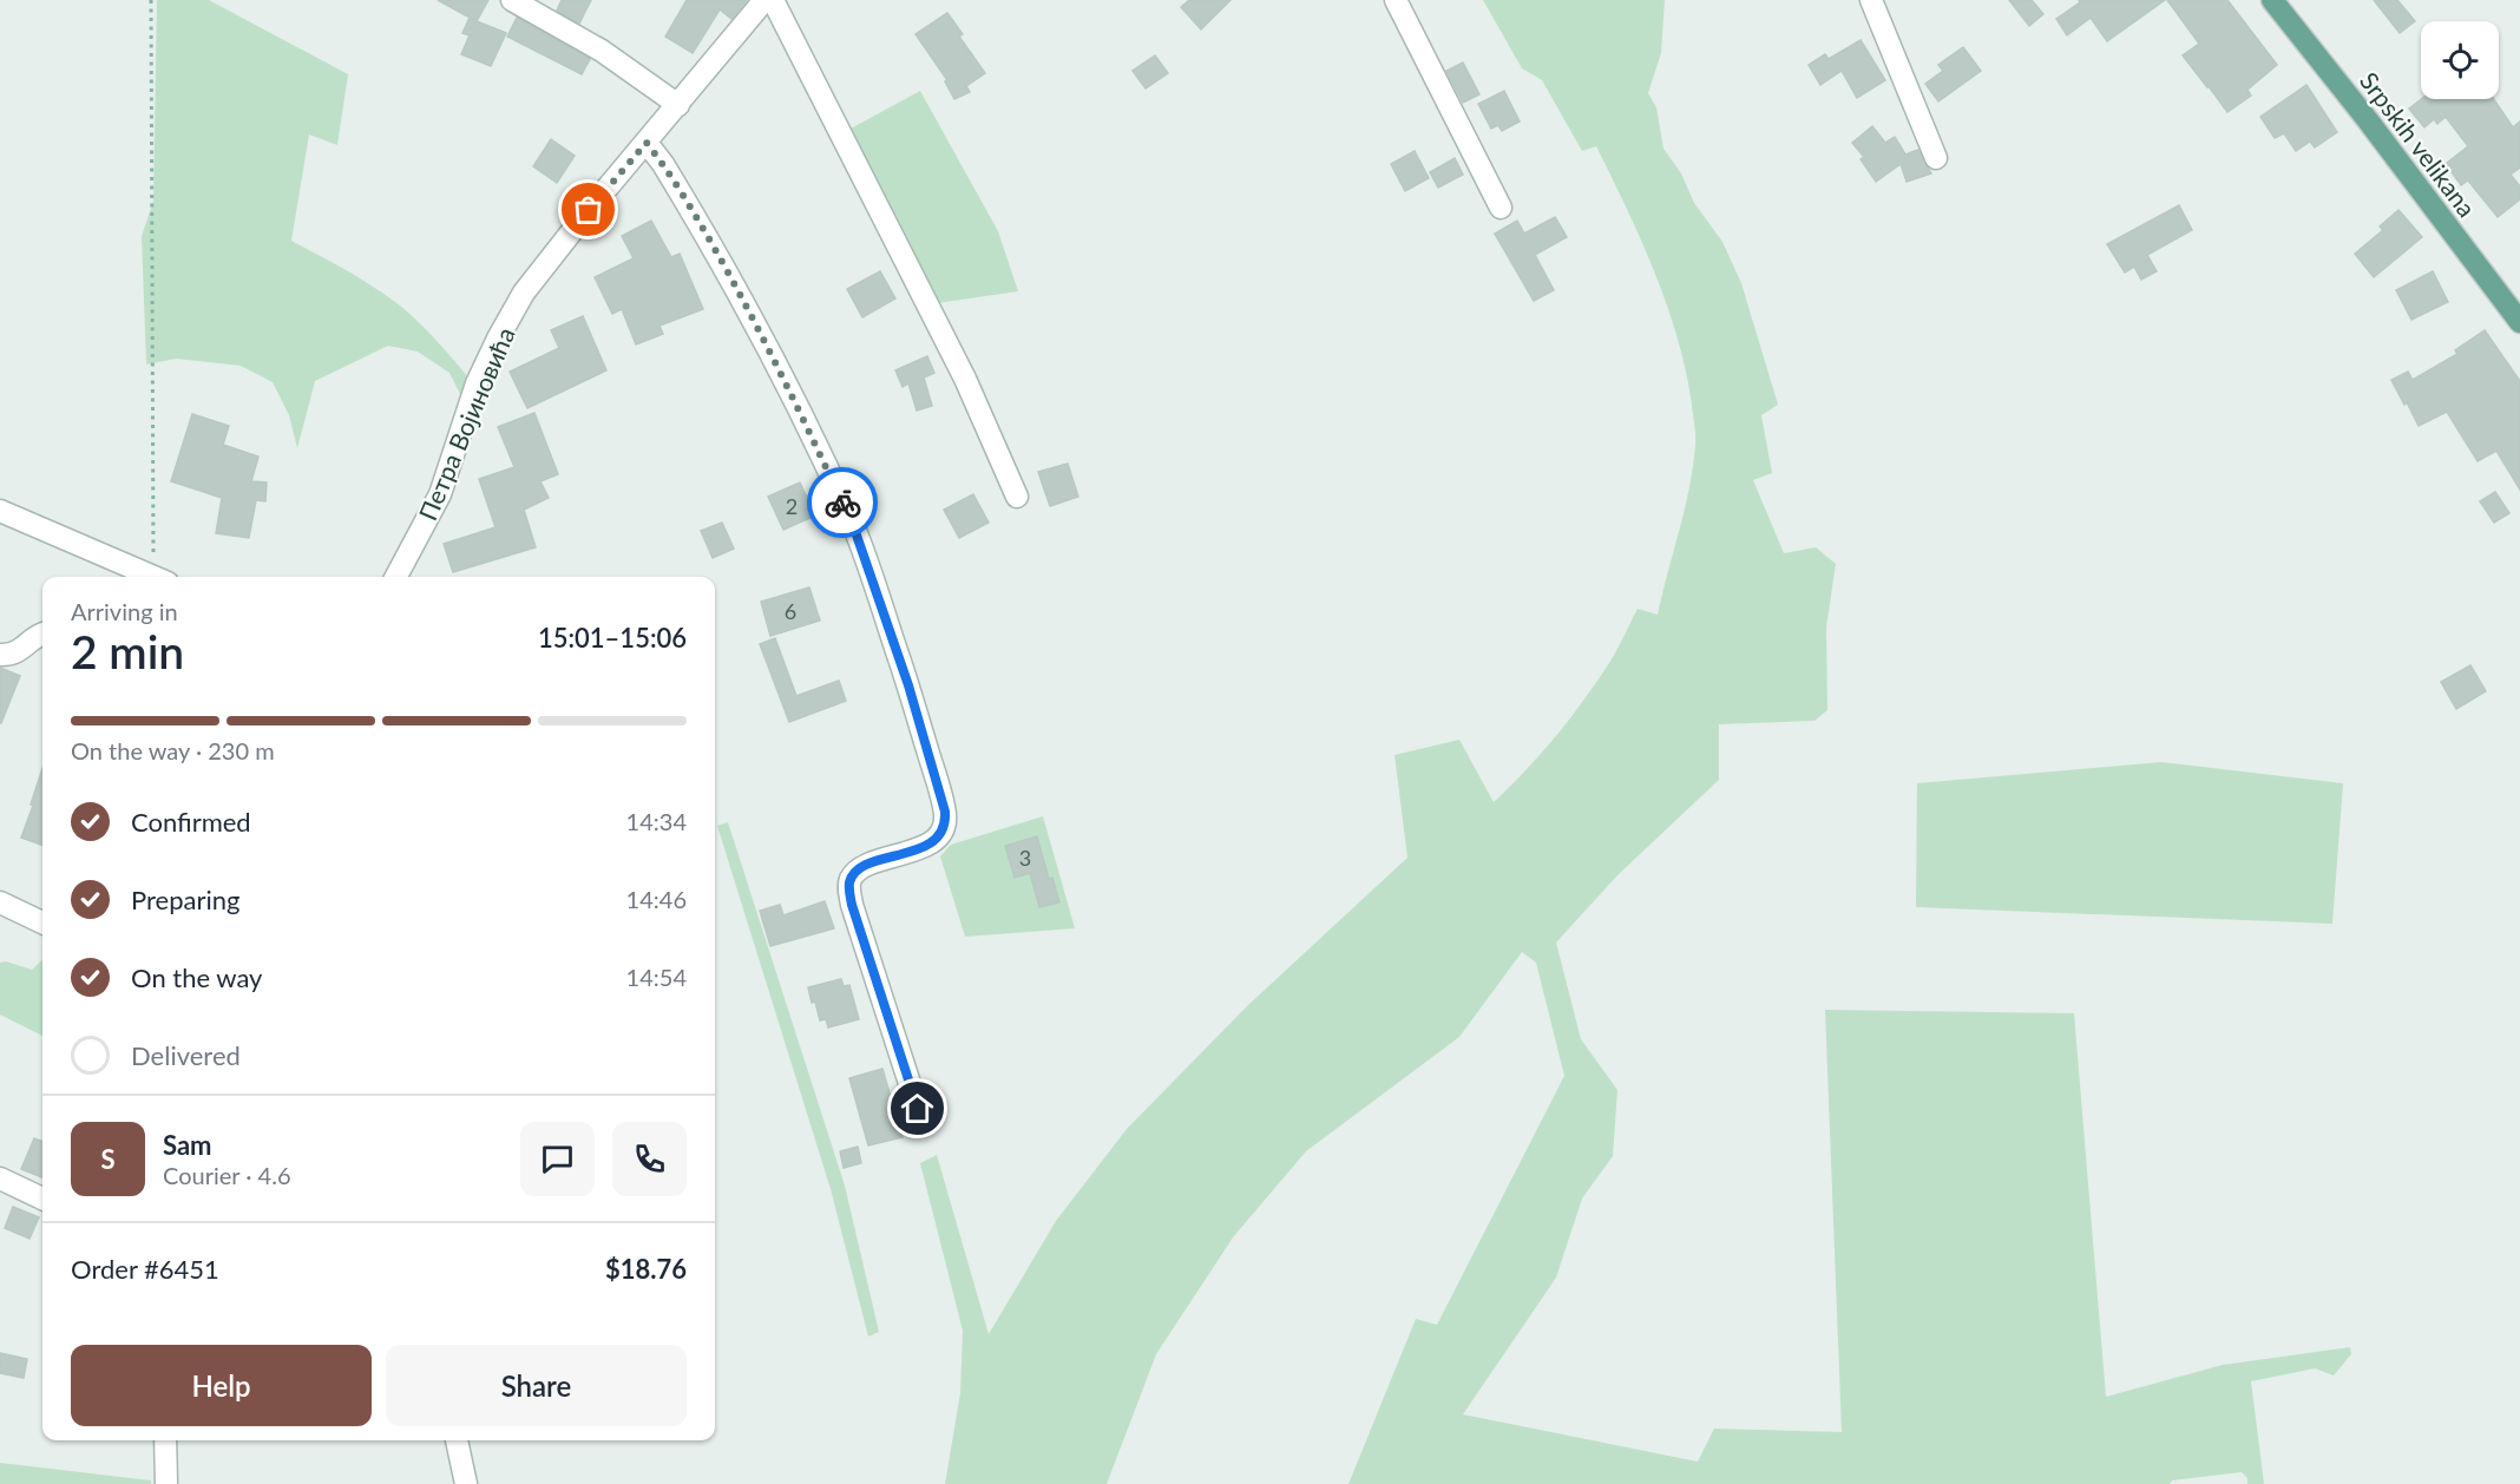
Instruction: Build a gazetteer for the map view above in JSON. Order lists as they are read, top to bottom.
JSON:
{
  "streets": {
    "main road": ["Srpskih velikana"],
    "street": ["Петра Војиновића"]
  },
  "house_numbers": ["2", "6", "3"],
  "page": {
    "heading": ["2 min", "Arriving in", "15:01–15:06"],
    "panel": [
      "Sam",
      "Courier · 4.6",
      "Order #6451",
      "$18.76"
    ],
    "bar": "On the way · 230 m",
    "list": [
      ["Confirmed", "14:34"],
      ["Preparing", "14:46"],
      ["On the way", "14:54"],
      "Delivered"
    ],
    "round": "S",
    "buttons": ["Help", "Share"]
  }
}
